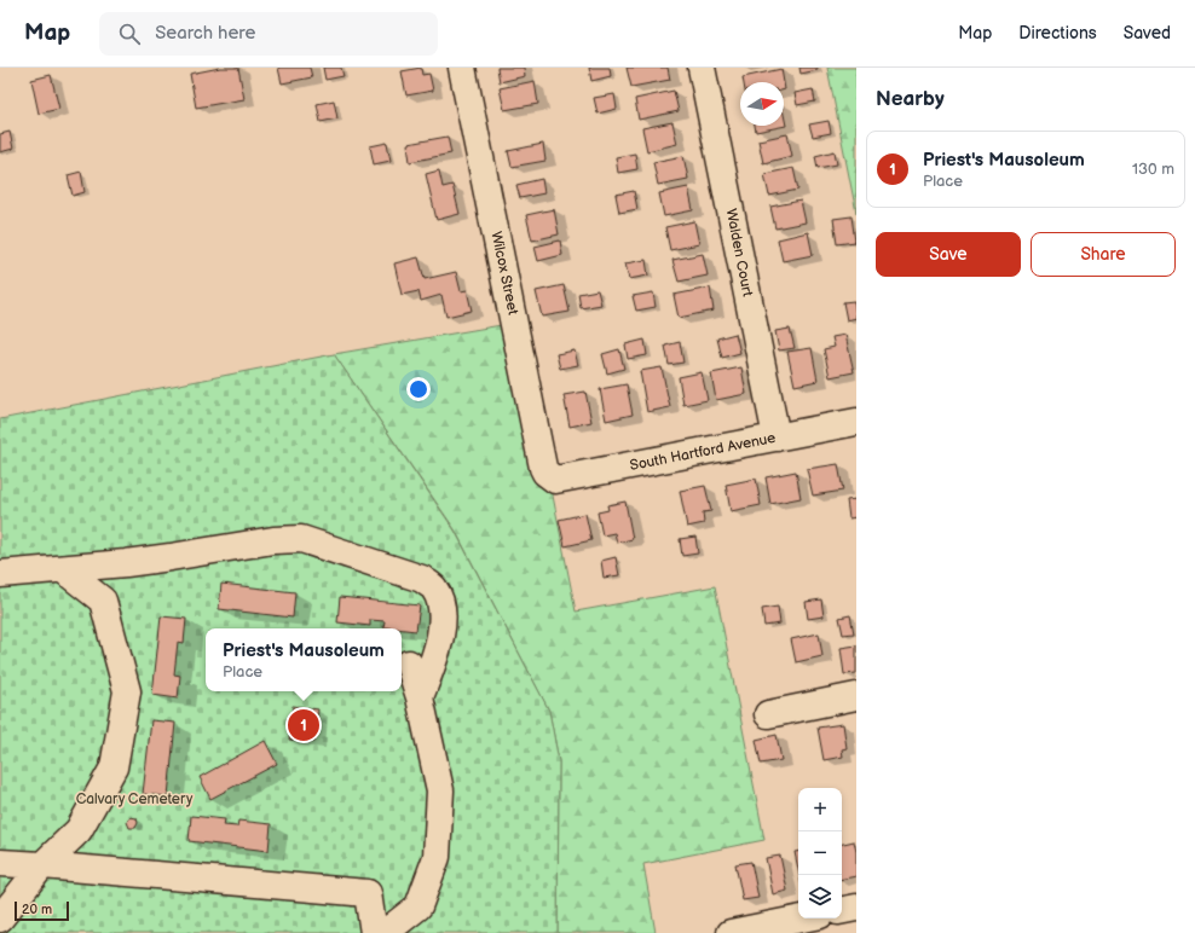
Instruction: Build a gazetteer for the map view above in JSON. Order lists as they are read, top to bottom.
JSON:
{
  "streets": {
    "street": ["Walden Court", "Wilcox Street", "South Hartford Avenue"]
  },
  "crossings": [
    ["Walden Court", "South Hartford Avenue"],
    ["Wilcox Street", "South Hartford Avenue"]
  ],
  "parks": ["Calvary Cemetery"],
  "scale_bar": "20 m",
  "north": "right",
  "page": {
    "header": "Map",
    "search": "Search here",
    "nav": ["Map", "Directions", "Saved"],
    "heading": "Nearby",
    "list": [
      {
        "mark": "1",
        "name": "Priest's Mausoleum",
        "note": "Place",
        "value": "130 m"
      }
    ],
    "buttons": ["Save", "Share"],
    "popup": ["Priest's Mausoleum", "Place"],
    "pins": "1",
    "map_buttons": ["+", "−"],
    "scale": "20 m"
  }
}
